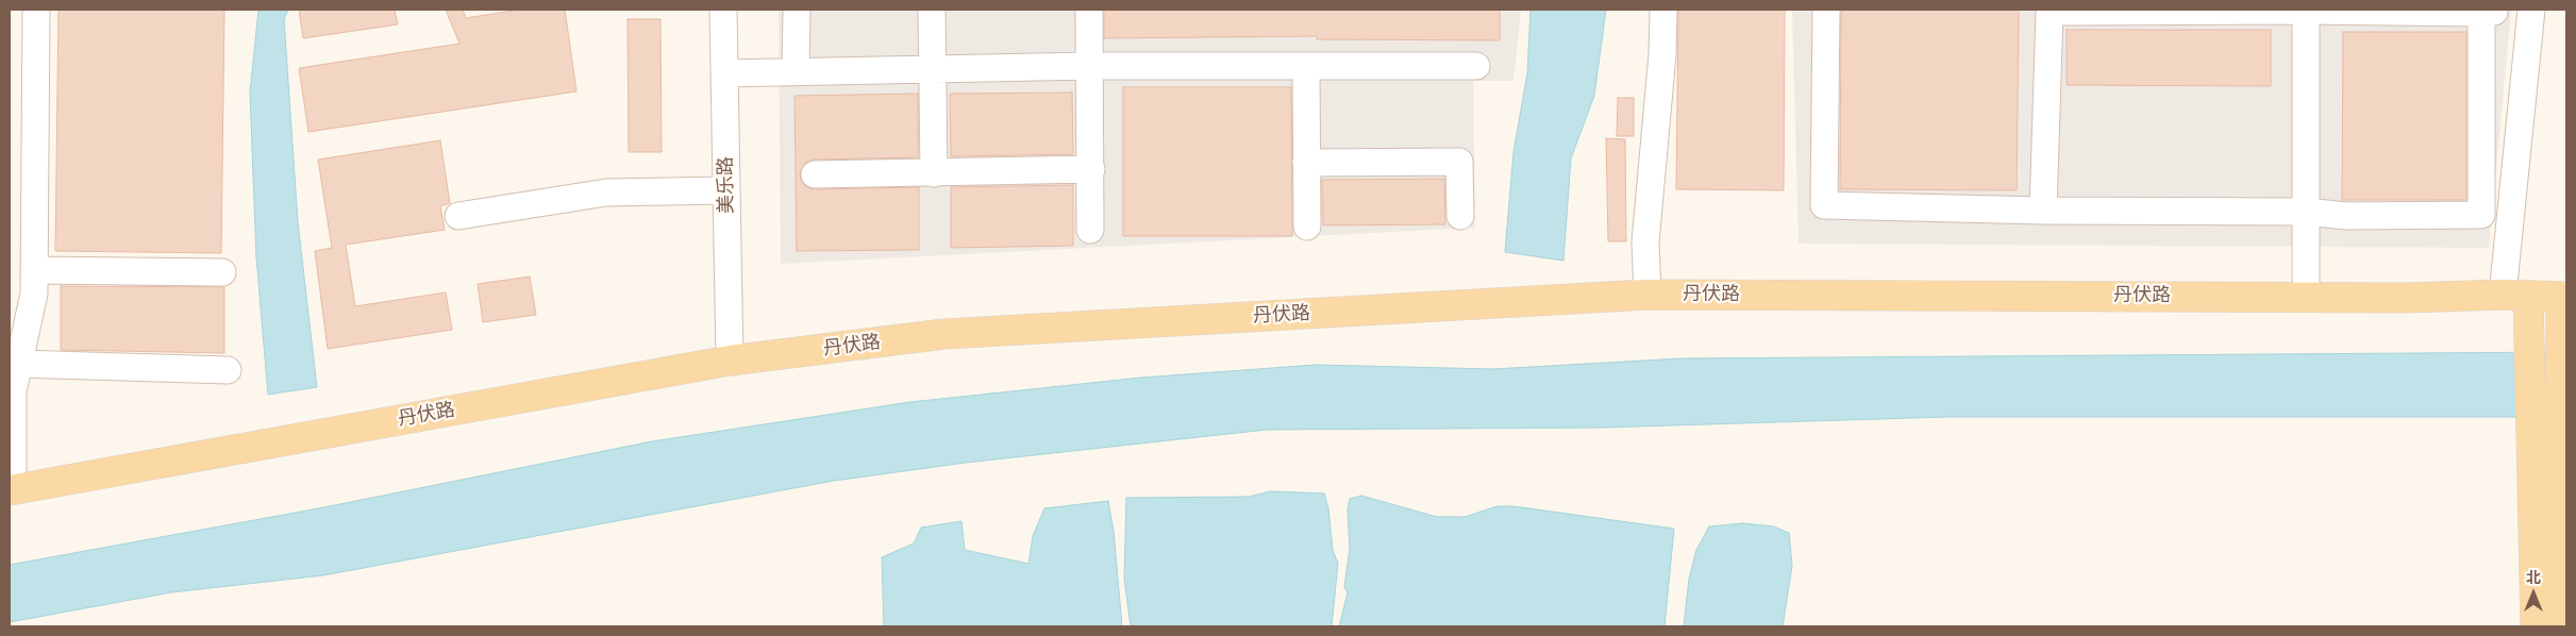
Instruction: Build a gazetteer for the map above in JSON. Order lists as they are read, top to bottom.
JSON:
{
  "streets": {
    "main road": ["丹伏路"],
    "street": ["美乐路"]
  },
  "crossings": [
    ["美乐路", "丹伏路"]
  ],
  "north": "top"
}
